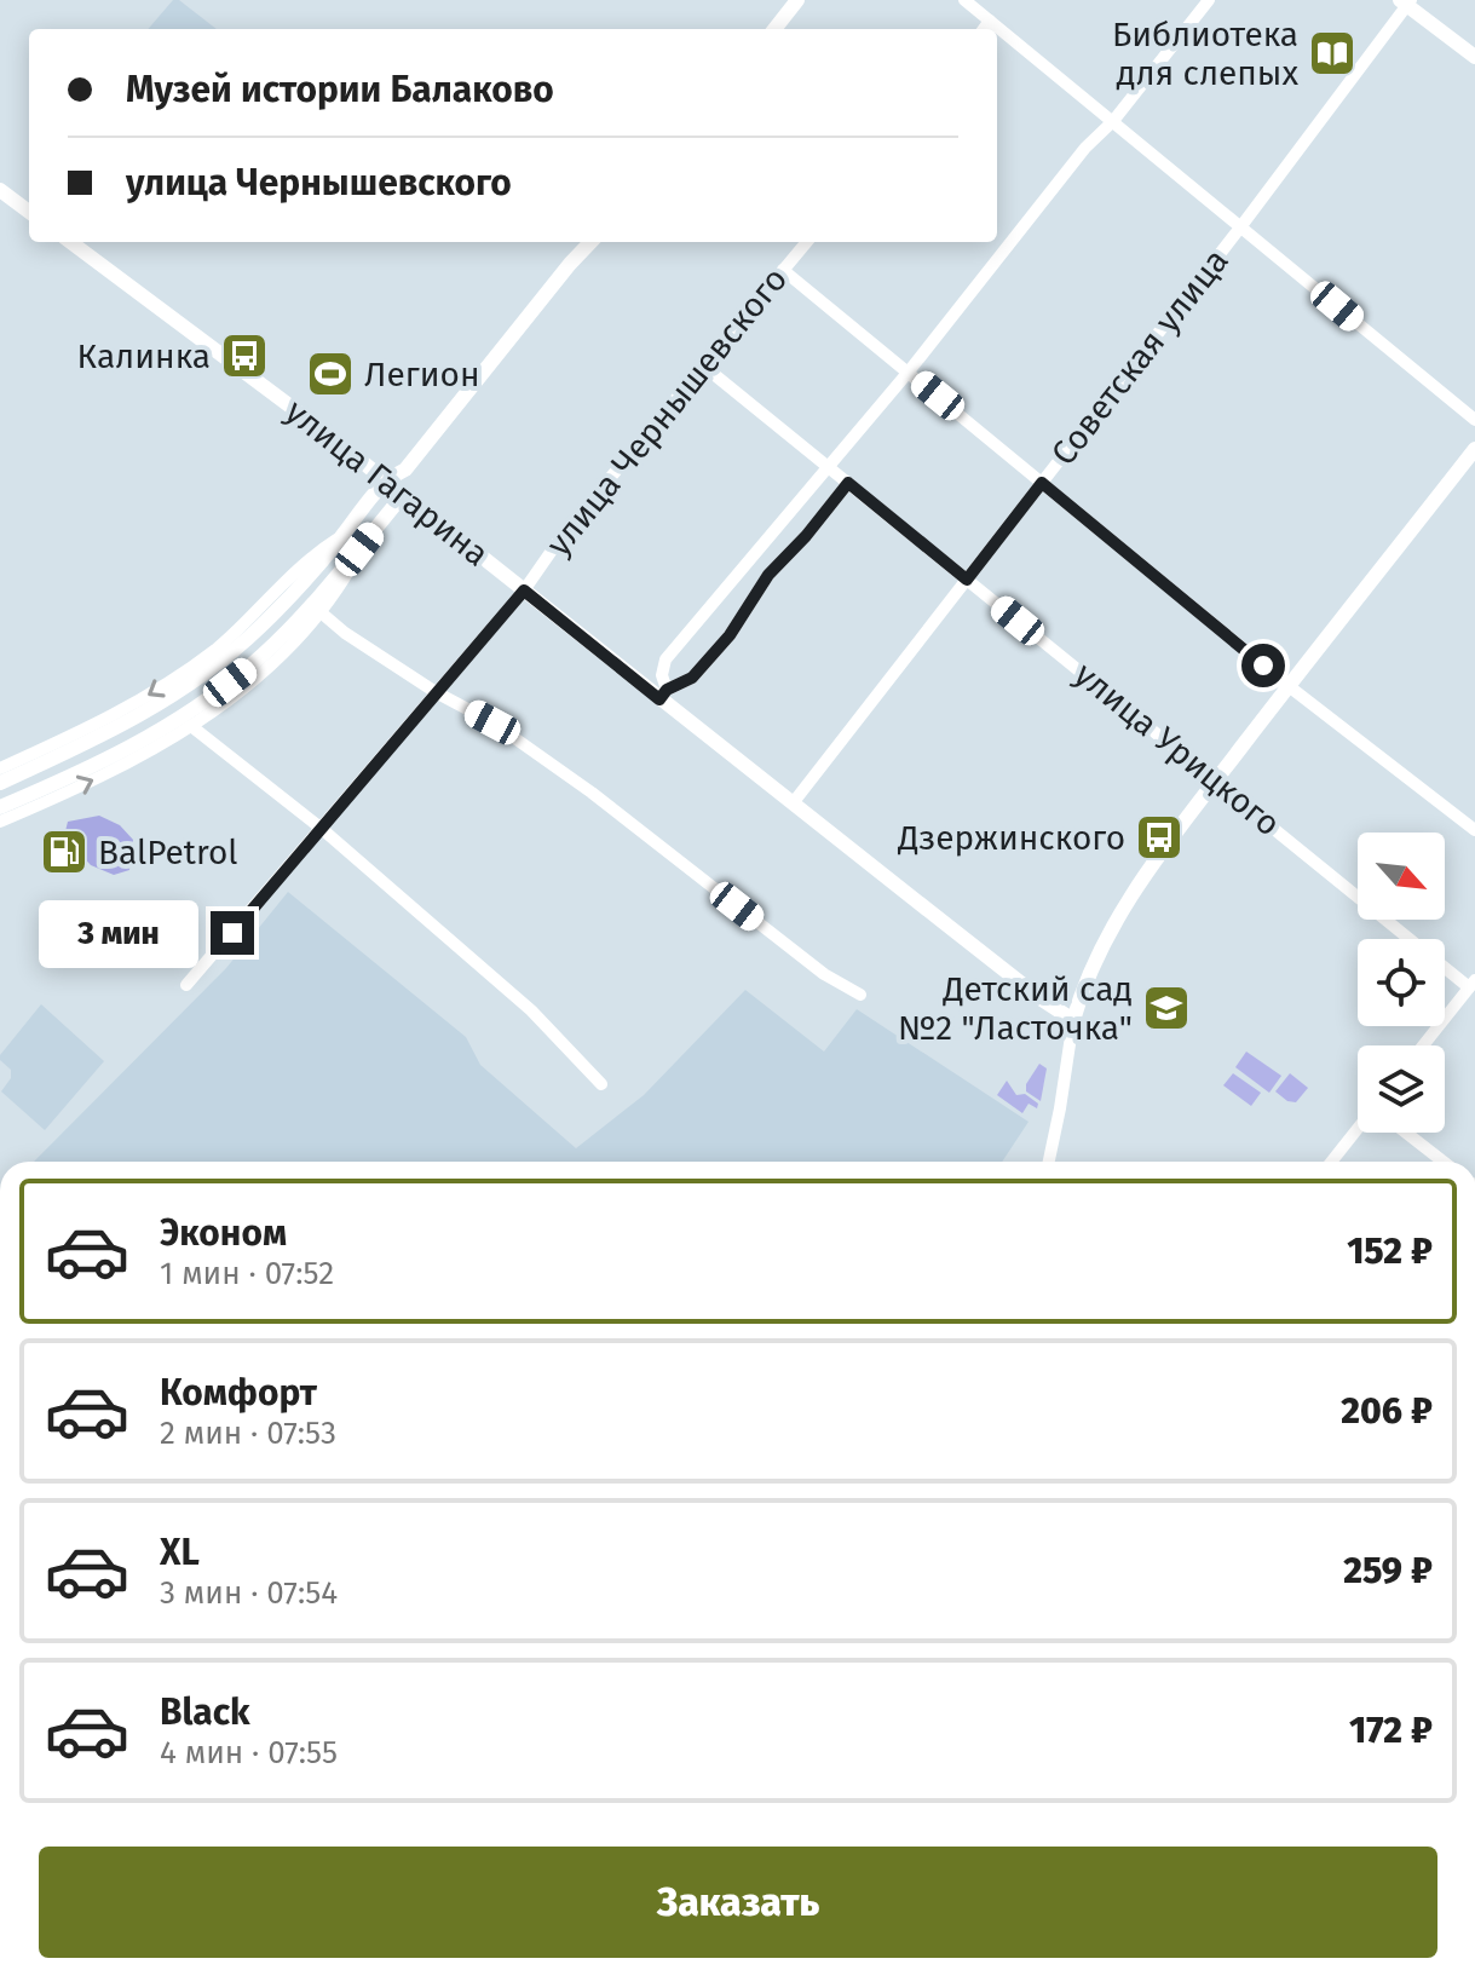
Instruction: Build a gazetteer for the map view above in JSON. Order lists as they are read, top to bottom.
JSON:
{
  "streets": {
    "main road": ["улица Гагарина"],
    "street": ["Советская улица", "улица Чернышевского", "улица Урицкого"]
  },
  "crossings": [
    ["Советская улица", "улица Гагарина"],
    ["Советская улица", "улица Урицкого"],
    ["улица Чернышевского", "улица Гагарина"],
    ["улица Чернышевского", "улица Урицкого"]
  ],
  "places": {
    "library": ["Библиотека для слепых"],
    "bus stop": ["Калинка", "Дзержинского"],
    "sports": ["Легион"],
    "fuel station": ["BalPetrol"],
    "school or university": ["Детский сад №2 \"Ласточка\""]
  },
  "north": "bottom right",
  "page": {
    "banner": ["Музей истории Балаково", "улица Чернышевского"],
    "bubble": "3 мин",
    "list": [
      {
        "name": "Эконом",
        "note": "1 мин · 07:52",
        "value": "152 ₽"
      },
      {
        "name": "Комфорт",
        "note": "2 мин · 07:53",
        "value": "206 ₽"
      },
      {
        "name": "XL",
        "note": "3 мин · 07:54",
        "value": "259 ₽"
      },
      {
        "name": "Black",
        "note": "4 мин · 07:55",
        "value": "172 ₽"
      }
    ],
    "buttons": "Заказать"
  }
}
